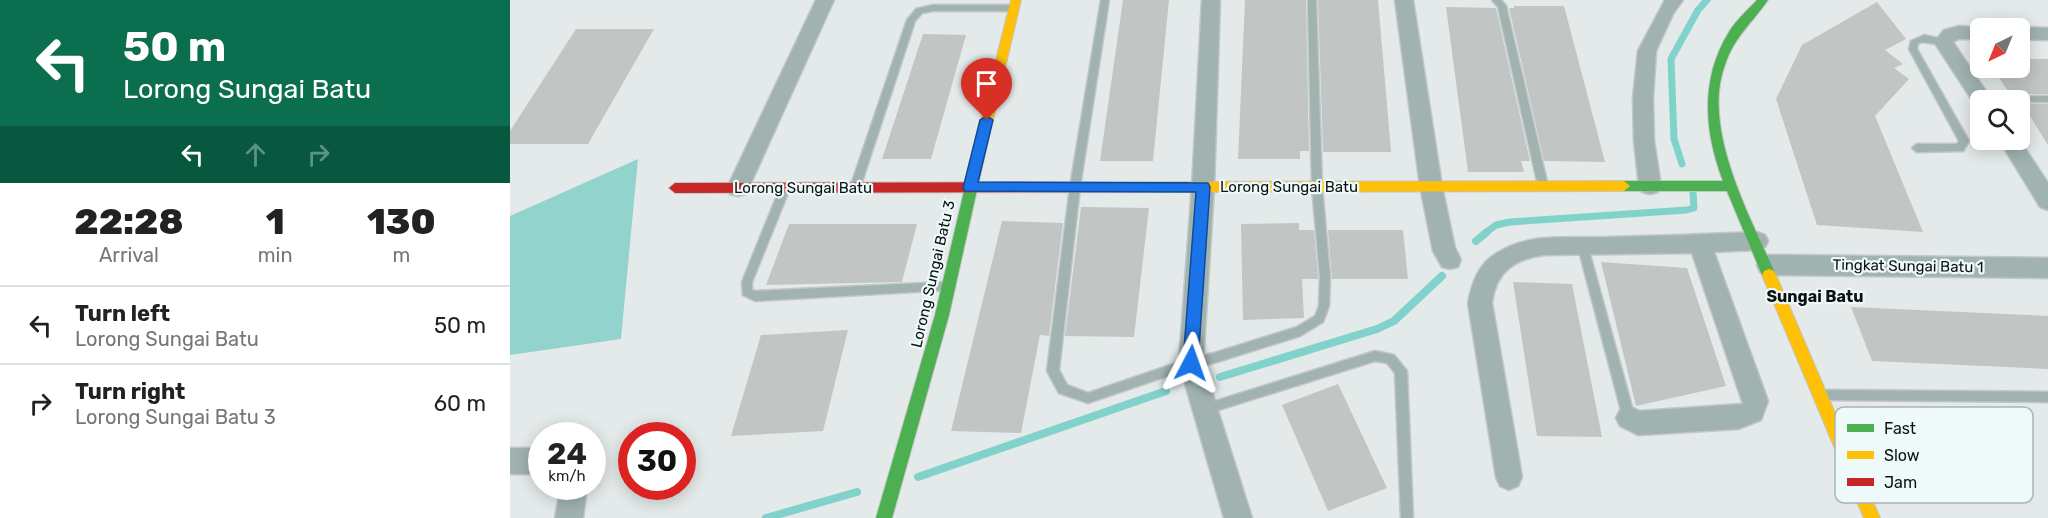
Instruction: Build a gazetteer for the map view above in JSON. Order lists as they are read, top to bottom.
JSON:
{
  "streets": {
    "street": ["Lorong Sungai Batu", "Tingkat Sungai Batu 1", "Lorong Sungai Batu 3"]
  },
  "crossings": [
    ["Lorong Sungai Batu", "Lorong Sungai Batu 3"]
  ],
  "districts": ["Sungai Batu"],
  "legend": ["Fast", "Slow", "Jam"],
  "north": "bottom left",
  "page": {
    "turn": ["50 m", "Lorong Sungai Batu"],
    "eta": [
      "22:28",
      "Arrival",
      "1",
      "min",
      "130",
      "m"
    ],
    "list": [
      {
        "name": "Turn left",
        "note": "Lorong Sungai Batu",
        "value": "50 m"
      },
      {
        "name": "Turn right",
        "note": "Lorong Sungai Batu 3",
        "value": "60 m"
      }
    ],
    "speed": "24 km/h",
    "limit": "30"
  }
}
